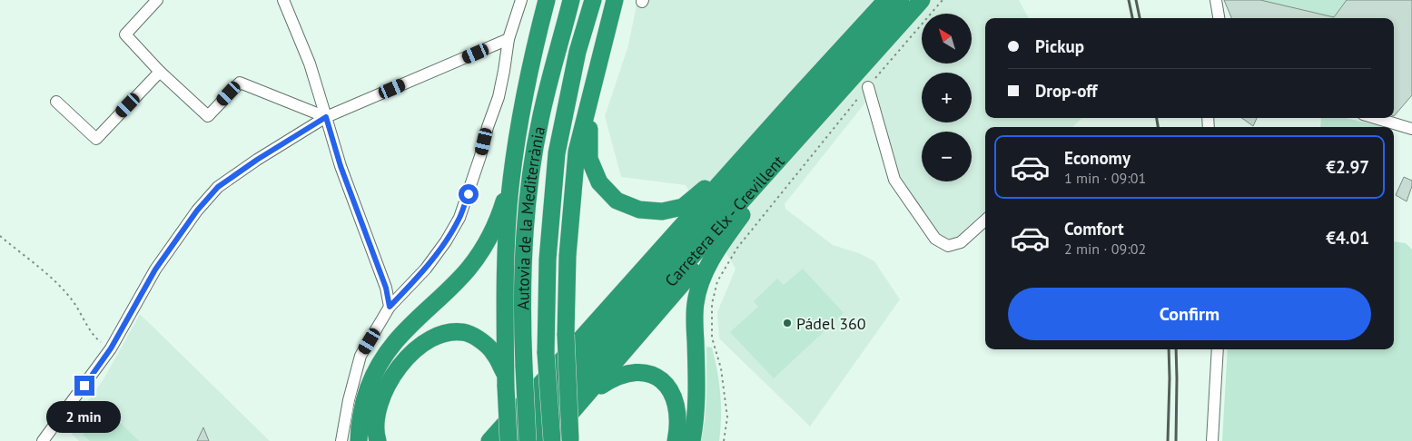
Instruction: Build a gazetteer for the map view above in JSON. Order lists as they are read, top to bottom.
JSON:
{
  "streets": {
    "highway": ["Autovia de la Mediterrània", "Carretera Elx - Crevillent"]
  },
  "crossings": [
    ["Autovia de la Mediterrània", "Carretera Elx - Crevillent"]
  ],
  "places": ["Pádel 360"],
  "north": "top left",
  "page": {
    "map_buttons": ["+", "−"],
    "banner": ["Pickup", "Drop-off"],
    "list": [
      {
        "name": "Economy",
        "note": "1 min · 09:01",
        "value": "€2.97"
      },
      {
        "name": "Comfort",
        "note": "2 min · 09:02",
        "value": "€4.01"
      }
    ],
    "buttons": "Confirm",
    "bubble": "2 min"
  }
}
